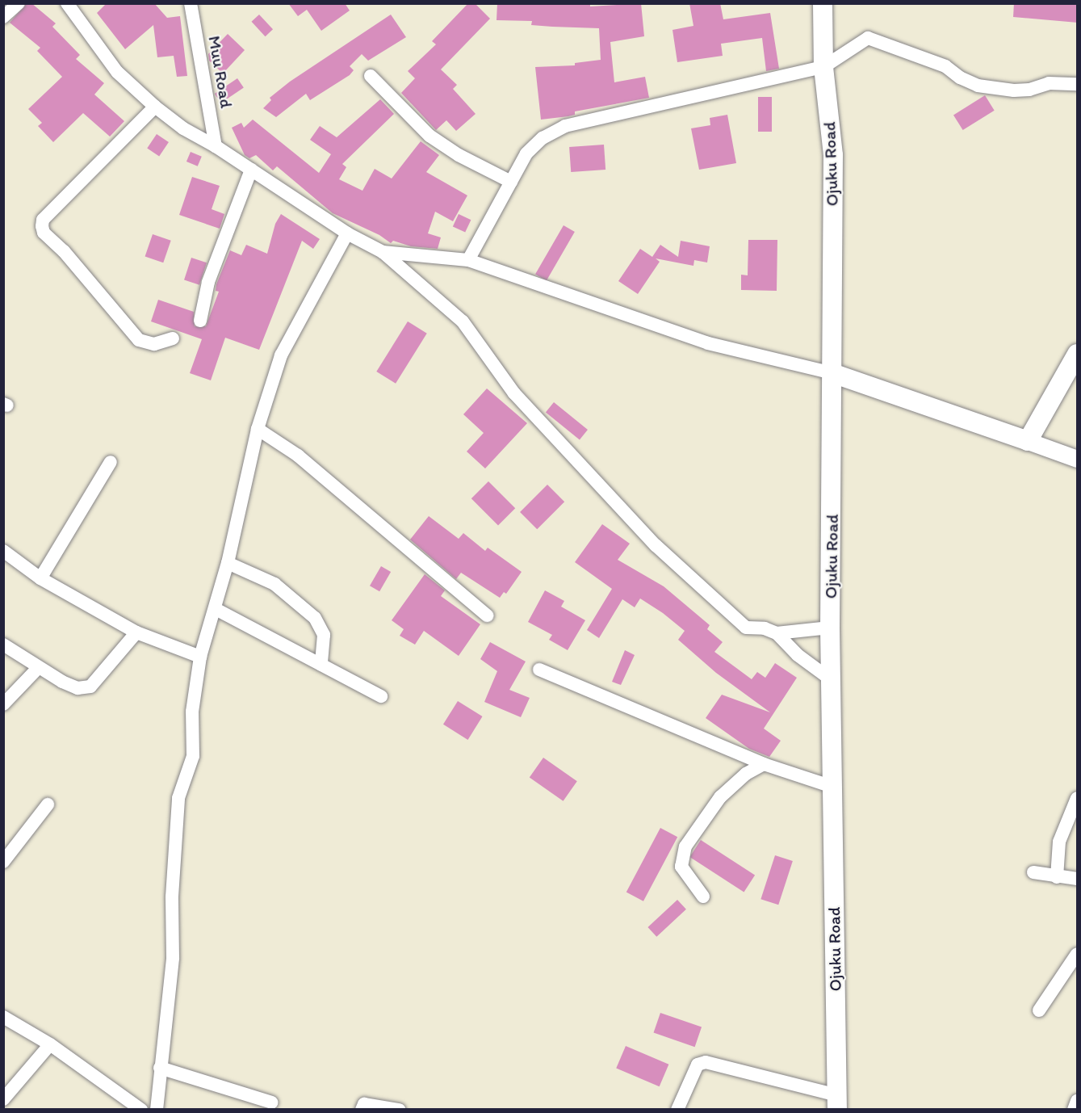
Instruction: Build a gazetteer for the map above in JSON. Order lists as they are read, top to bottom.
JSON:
{
  "streets": {
    "main road": ["Ojuku Road"],
    "street": ["Muu Road"]
  }
}
